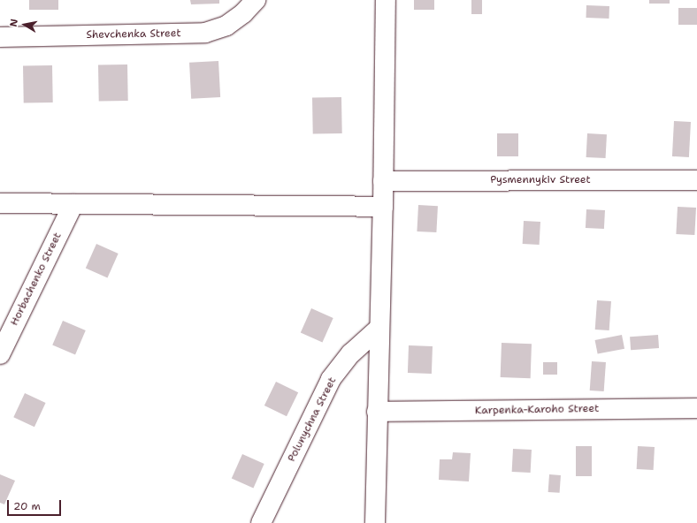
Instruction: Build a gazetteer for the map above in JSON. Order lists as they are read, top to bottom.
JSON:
{
  "streets": {
    "street": [
      "Shevchenka Street",
      "Pysmennykiv Street",
      "Horbachenko Street",
      "Karpenka-Karoho Street",
      "Polunychna Street"
    ]
  },
  "scale_bar": "20 m",
  "north": "left"
}
